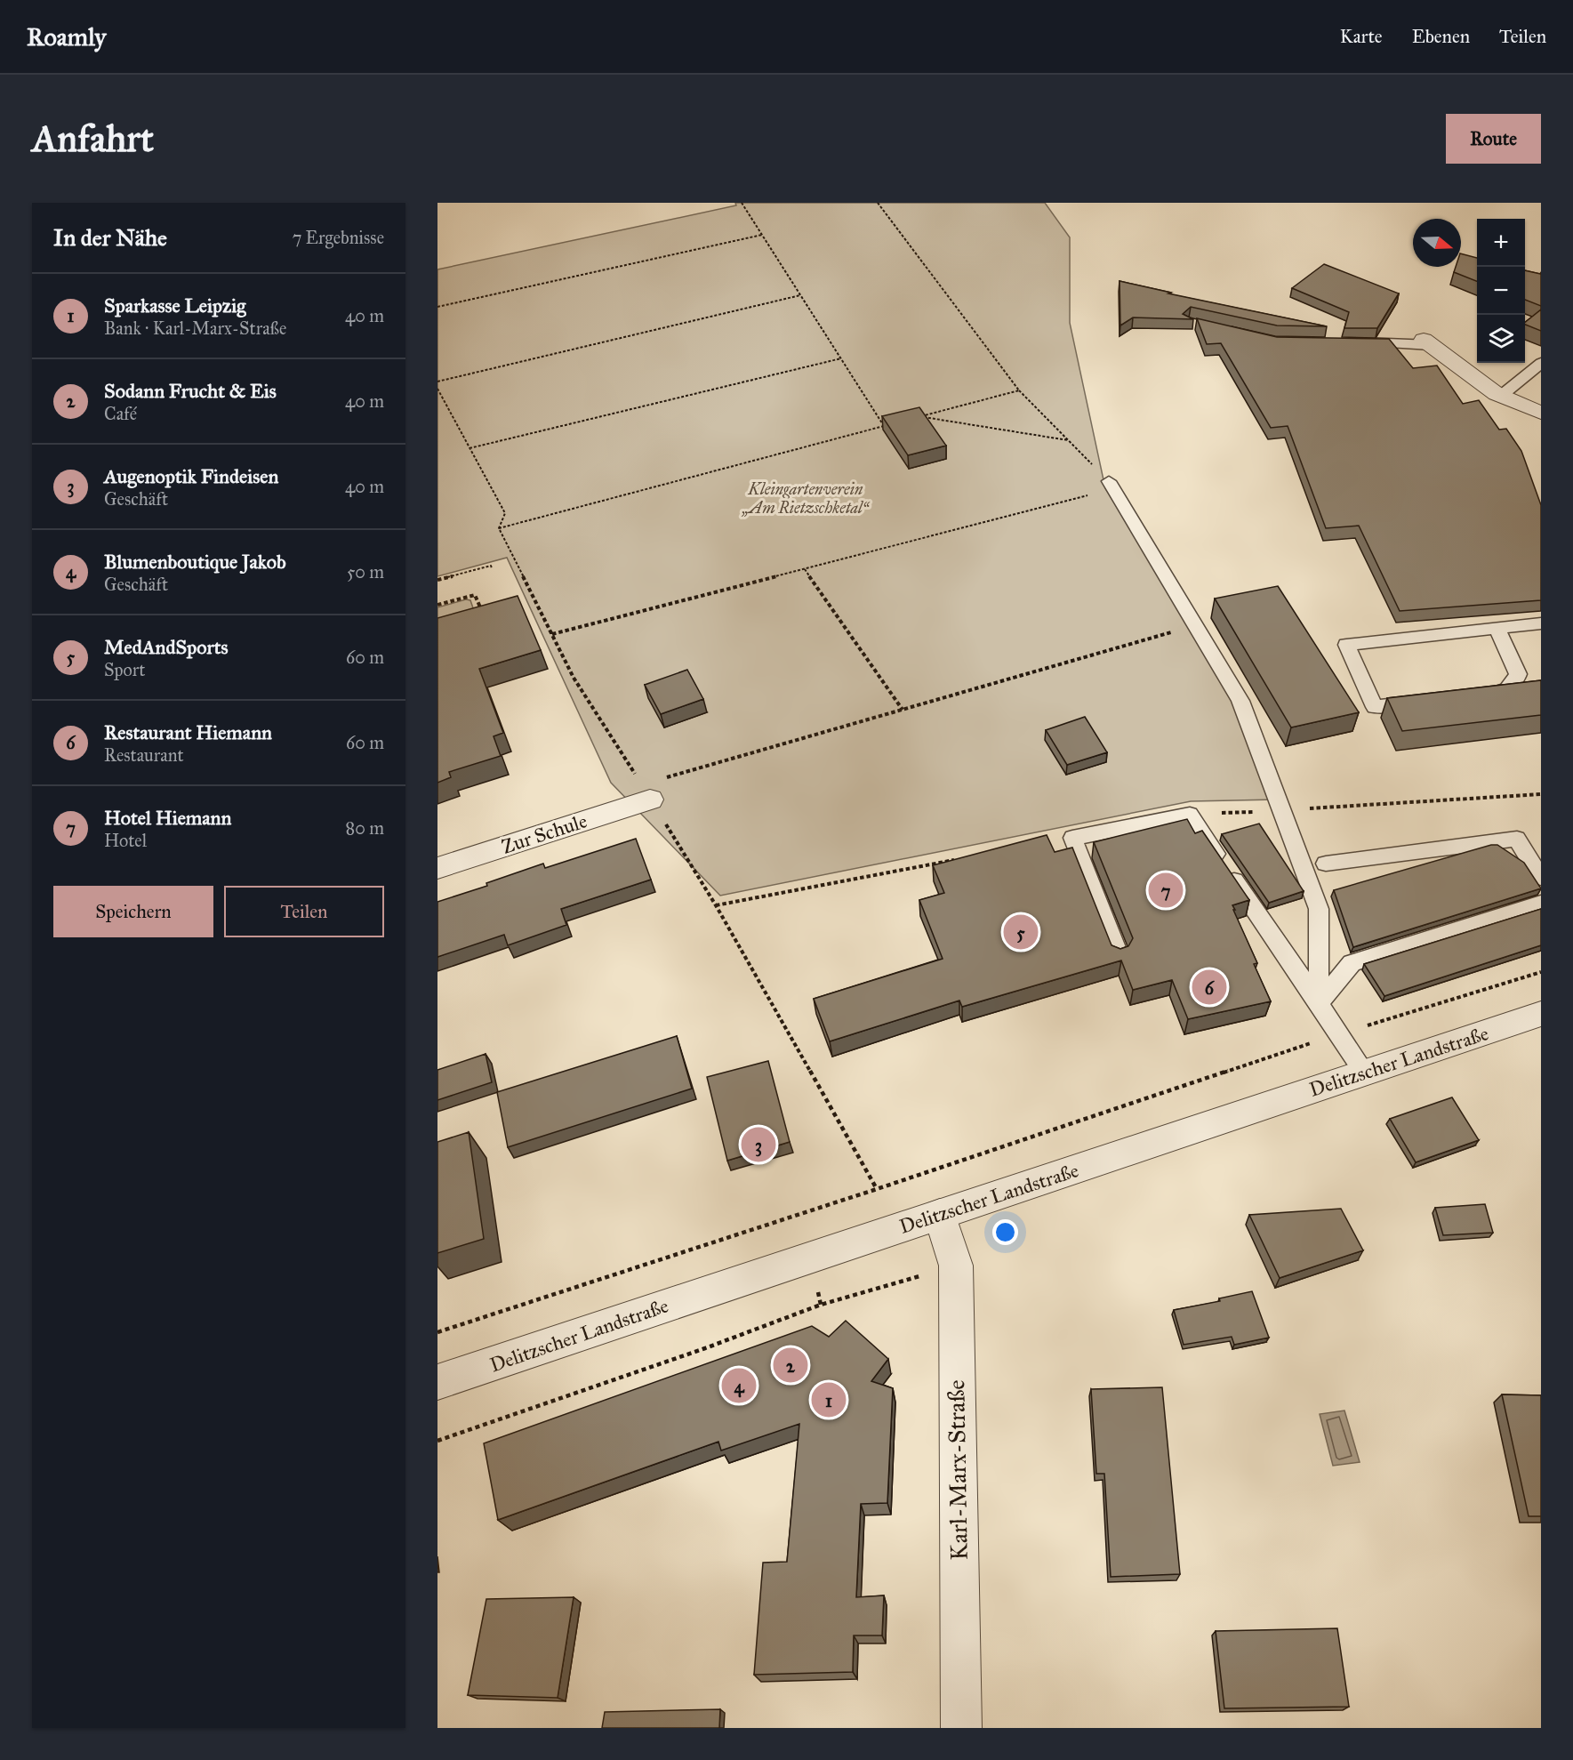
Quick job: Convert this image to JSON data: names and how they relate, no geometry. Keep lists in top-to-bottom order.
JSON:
{
  "streets": {
    "street": ["Zur Schule", "Delitzscher Landstraße", "Karl-Marx-Straße"]
  },
  "crossings": [
    ["Delitzscher Landstraße", "Karl-Marx-Straße"]
  ],
  "parks": ["Kleingartenverein „Am Rietzschketal“"],
  "north": "right",
  "page": {
    "header": "Roamly",
    "nav": ["Karte", "Ebenen", "Teilen"],
    "buttons": [
      "Route",
      ["Speichern", "Teilen"]
    ],
    "title": "Anfahrt",
    "heading": ["In der Nähe", "7 Ergebnisse"],
    "map_buttons": ["+", "−"],
    "list": [
      {
        "mark": "1",
        "name": "Sparkasse Leipzig",
        "note": "Bank · Karl-Marx-Straße",
        "value": "40 m"
      },
      {
        "mark": "2",
        "name": "Sodann Frucht & Eis",
        "note": "Café",
        "value": "40 m"
      },
      {
        "mark": "3",
        "name": "Augenoptik Findeisen",
        "note": "Geschäft",
        "value": "40 m"
      },
      {
        "mark": "4",
        "name": "Blumenboutique Jakob",
        "note": "Geschäft",
        "value": "50 m"
      },
      {
        "mark": "5",
        "name": "MedAndSports",
        "note": "Sport",
        "value": "60 m"
      },
      {
        "mark": "6",
        "name": "Restaurant Hiemann",
        "note": "Restaurant",
        "value": "60 m"
      },
      {
        "mark": "7",
        "name": "Hotel Hiemann",
        "note": "Hotel",
        "value": "80 m"
      }
    ],
    "pins": [
      "7",
      "5",
      "6",
      "3",
      "2",
      "4",
      "1"
    ]
  }
}
